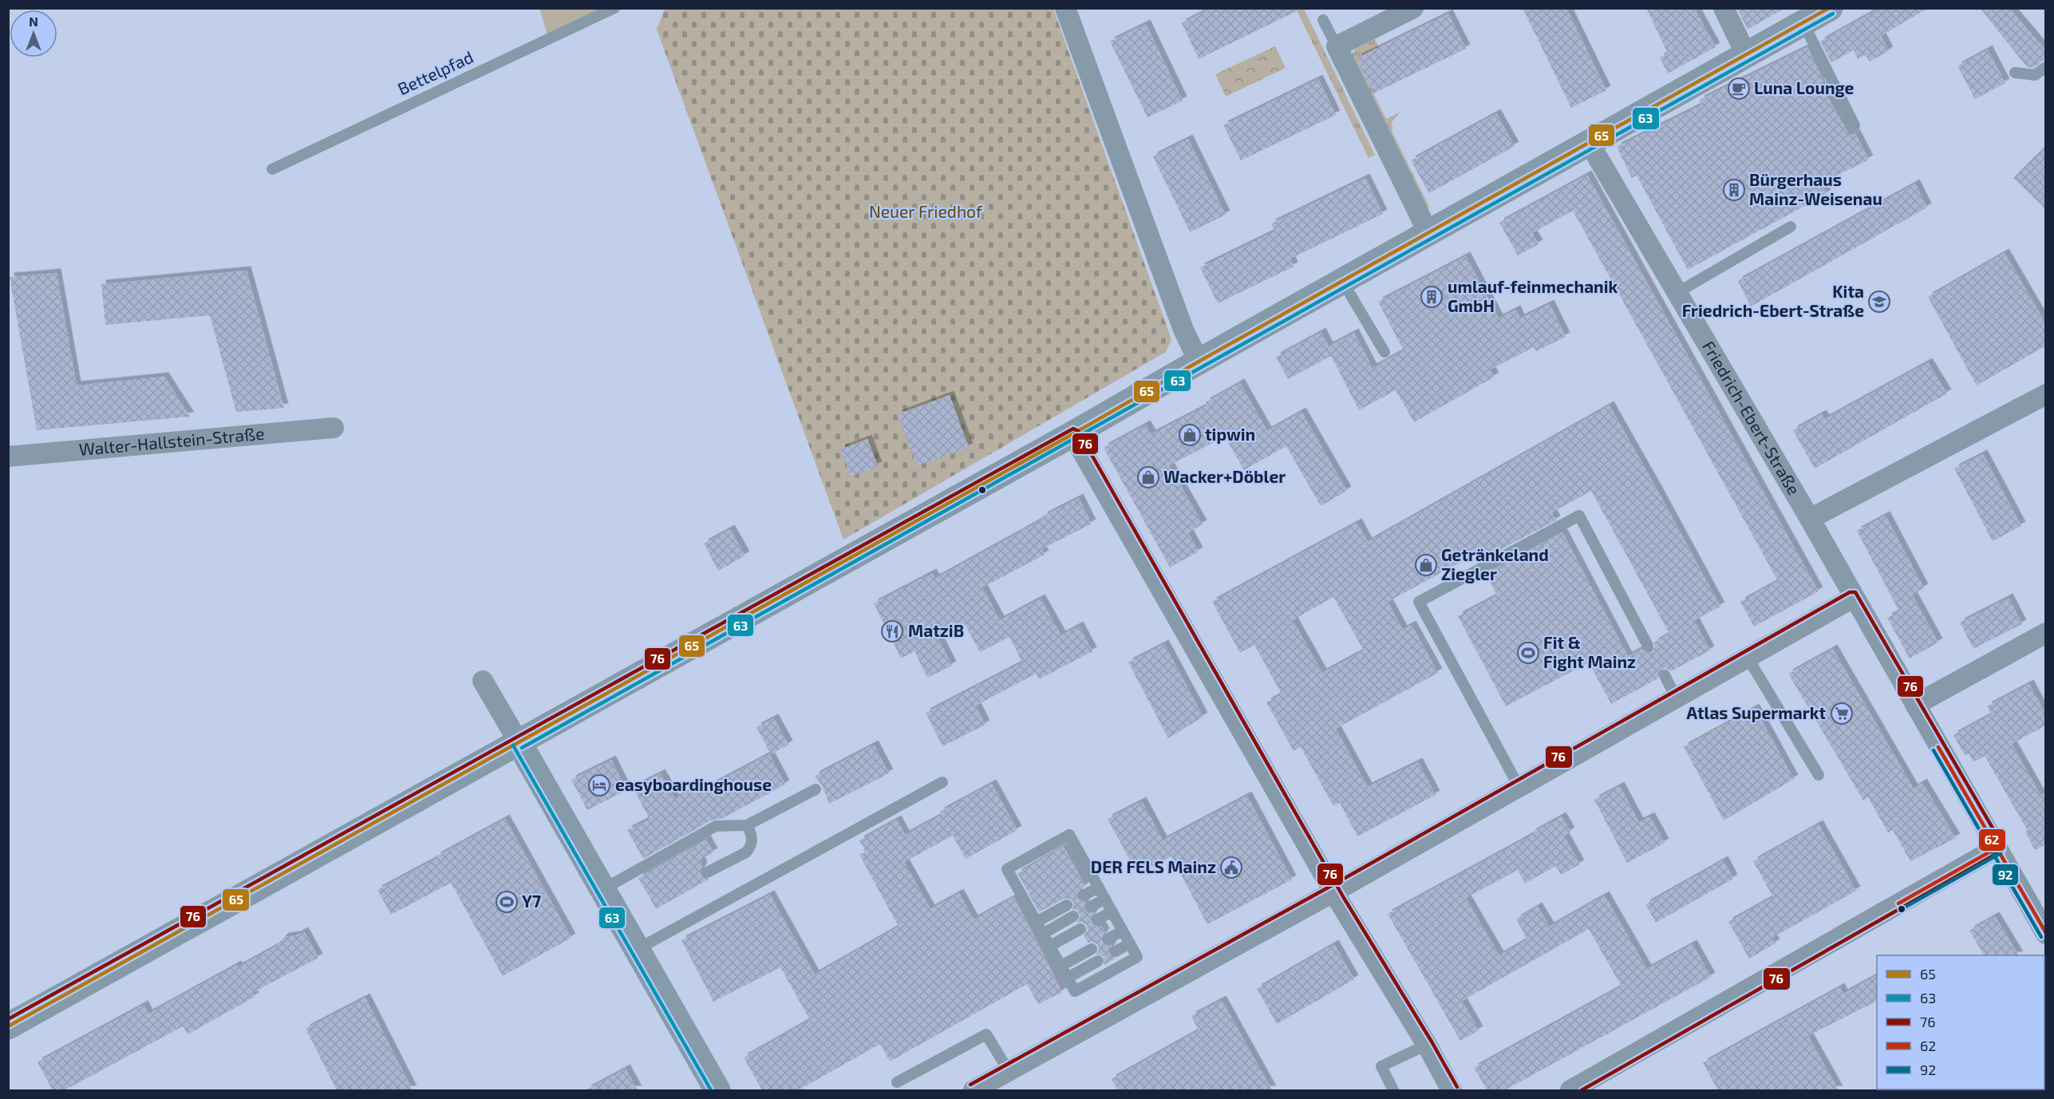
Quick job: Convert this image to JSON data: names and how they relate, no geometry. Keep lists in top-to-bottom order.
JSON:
{
  "streets": {
    "street": ["Friedrich-Ebert-Straße", "Walter-Hallstein-Straße"],
    "lane": ["Bettelpfad"]
  },
  "parks": ["Neuer Friedhof"],
  "places": {
    "cafe": ["Luna Lounge"],
    "building": ["Bürgerhaus Mainz-Weisenau", "umlauf-feinmechanik GmbH"],
    "school or university": ["Kita Friedrich-Ebert-Straße"],
    "shop": ["tipwin", "Wacker+Döbler", "Getränkeland Ziegler"],
    "restaurant": ["MatziB"],
    "sports": ["Fit & Fight Mainz", "Y7"],
    "supermarket": ["Atlas Supermarkt"],
    "hotel": ["easyboardinghouse"],
    "public building": ["DER FELS Mainz"]
  },
  "lines": [
    "transit line 65",
    "transit line 63",
    "transit line 76",
    "transit line 62",
    "transit line 92"
  ],
  "legend": [
    "65",
    "63",
    "76",
    "62",
    "92"
  ],
  "north": "top"
}
